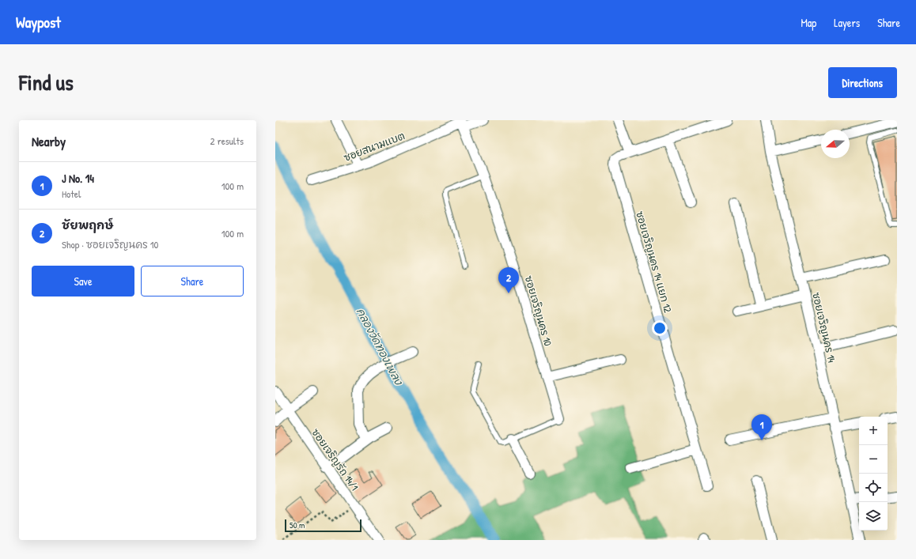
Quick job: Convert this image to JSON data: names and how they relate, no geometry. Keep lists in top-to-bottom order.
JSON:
{
  "streets": {
    "street": [
      "ซอยสนามแบต",
      "ซอยเจริญนคร 14 แยก 12",
      "ซอยเจริญนคร 10",
      "ซอยเจริญนคร 14",
      "ซอยเจริญรัถ 14/1"
    ]
  },
  "crossings": [
    ["ซอยสนามแบต", "ซอยเจริญนคร 10"]
  ],
  "water": ["คลองวัดทองเพลง"],
  "scale_bar": "50 m",
  "north": "left",
  "page": {
    "header": "Waypost",
    "nav": ["Map", "Layers", "Share"],
    "title": "Find us",
    "buttons": [
      "Directions",
      ["Save", "Share"]
    ],
    "heading": ["Nearby", "2 results"],
    "list": [
      {
        "mark": "1",
        "name": "J No. 14",
        "note": "Hotel",
        "value": "100 m"
      },
      {
        "mark": "2",
        "name": "ชัยพฤกษ์",
        "note": "Shop · ซอยเจริญนคร 10",
        "value": "100 m"
      }
    ],
    "pins": ["2", "1"],
    "map_buttons": ["+", "−"],
    "scale": "50 m"
  }
}
